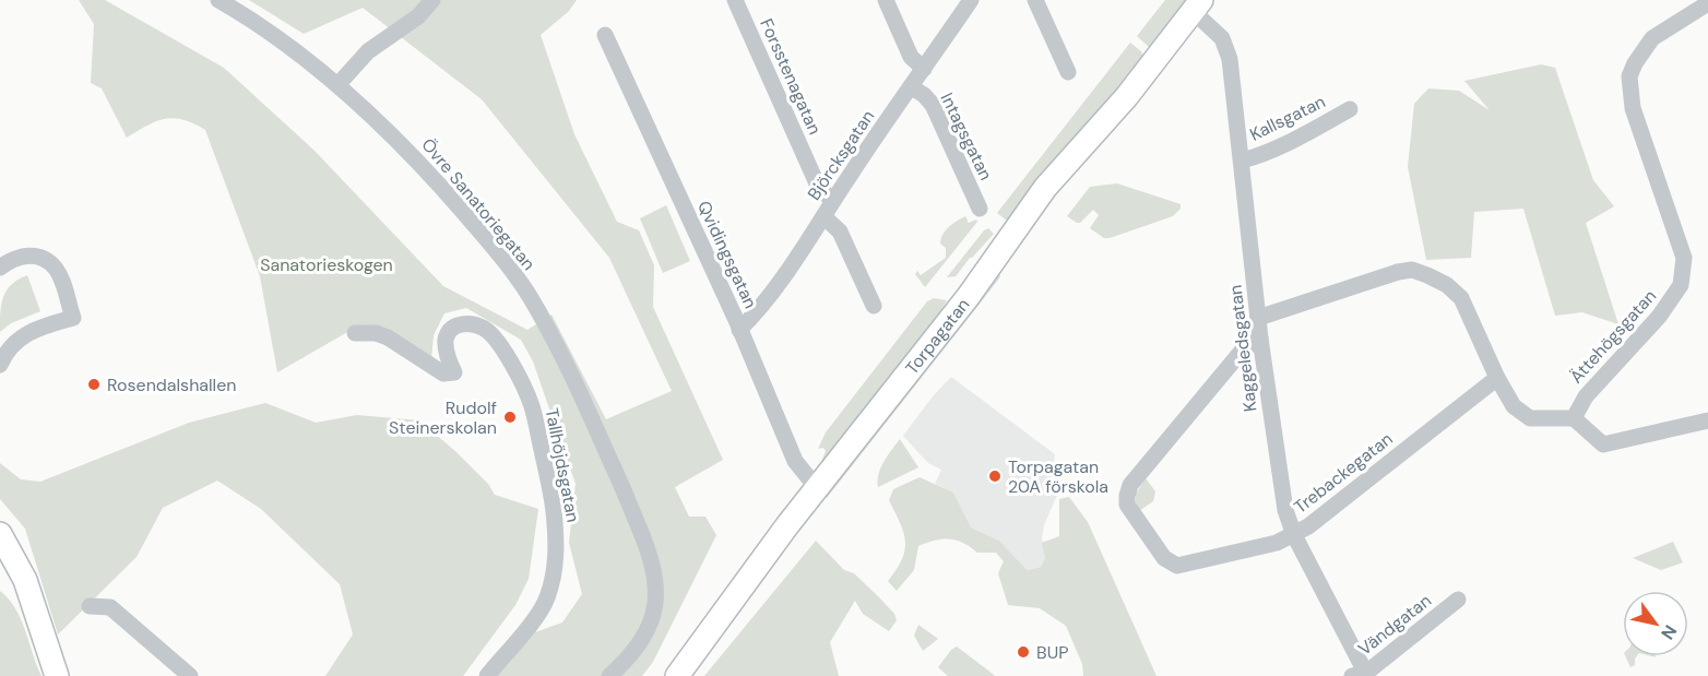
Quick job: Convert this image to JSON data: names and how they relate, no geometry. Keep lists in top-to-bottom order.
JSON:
{
  "streets": {
    "street": [
      "Forsstenagatan",
      "Kallsgatan",
      "Intagsgatan",
      "Björcksgatan",
      "Övre Sanatoriegatan",
      "Qvidingsgatan",
      "Torpagatan",
      "Ättehögsgatan",
      "Kaggeledsgatan",
      "Tallhöjdsgatan",
      "Trebackegatan",
      "Vändgatan"
    ]
  },
  "crossings": [
    ["Forsstenagatan", "Björcksgatan"],
    ["Kallsgatan", "Kaggeledsgatan"],
    ["Intagsgatan", "Björcksgatan"],
    ["Björcksgatan", "Qvidingsgatan"],
    ["Qvidingsgatan", "Torpagatan"],
    ["Torpagatan", "Kaggeledsgatan"],
    ["Kaggeledsgatan", "Trebackegatan"],
    ["Kaggeledsgatan", "Vändgatan"]
  ],
  "parks": ["Sanatorieskogen"],
  "places": [
    "Rosendalshallen",
    "Rudolf Steinerskolan",
    "Torpagatan 20A förskola",
    "BUP"
  ],
  "north": "bottom right"
}
